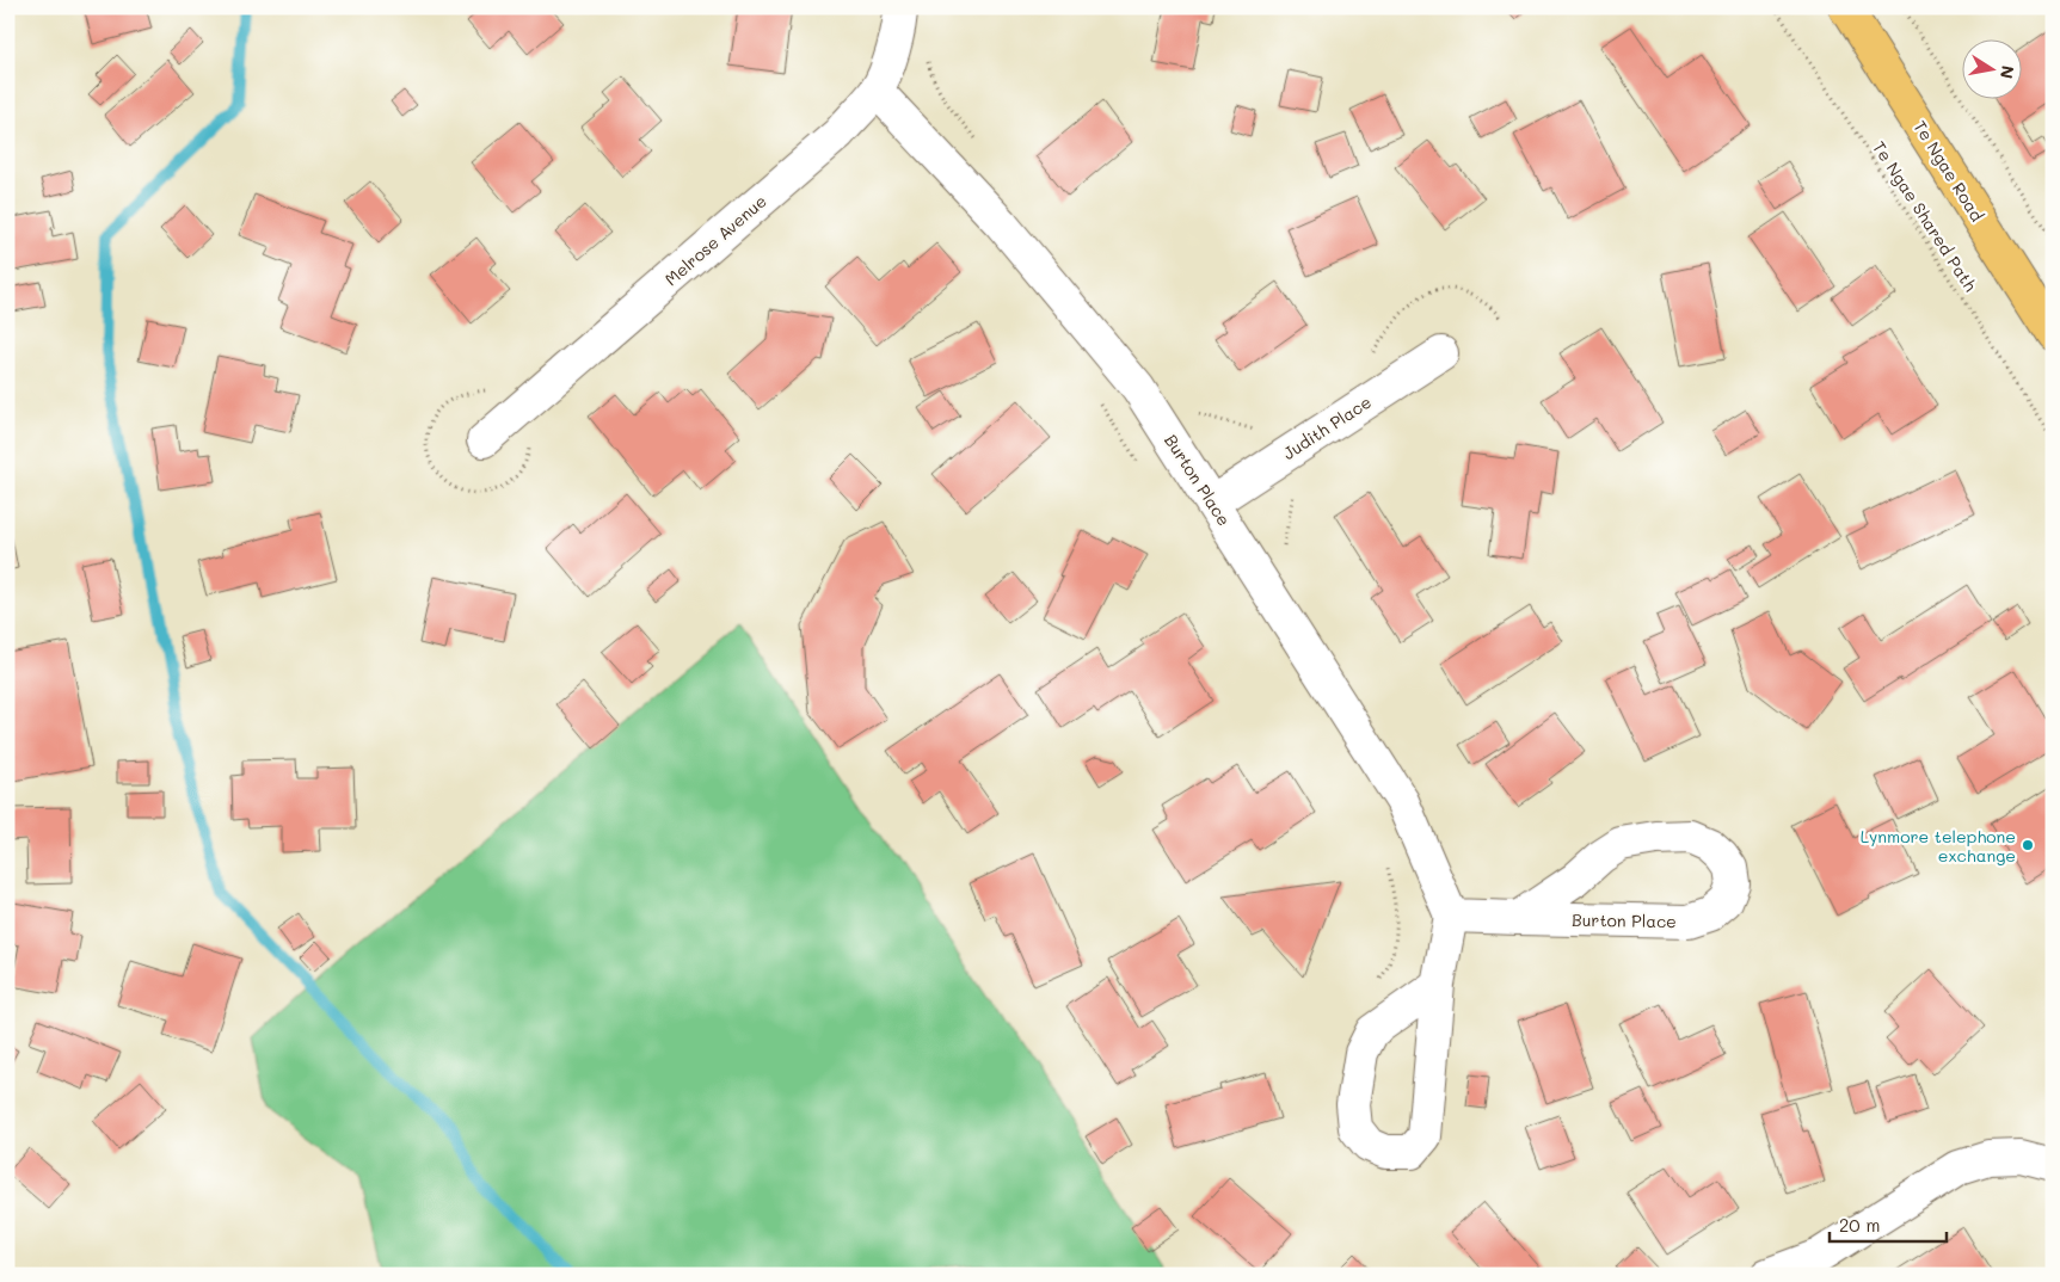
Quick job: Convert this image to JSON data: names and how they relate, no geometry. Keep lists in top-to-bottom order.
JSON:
{
  "streets": {
    "highway": ["Te Ngae Road"],
    "street": ["Melrose Avenue", "Judith Place", "Burton Place"],
    "path": ["Te Ngae Shared Path"]
  },
  "crossings": [
    ["Melrose Avenue", "Burton Place"],
    ["Judith Place", "Burton Place"]
  ],
  "places": ["Lynmore telephone exchange"],
  "scale_bar": "20 m",
  "north": "right"
}
